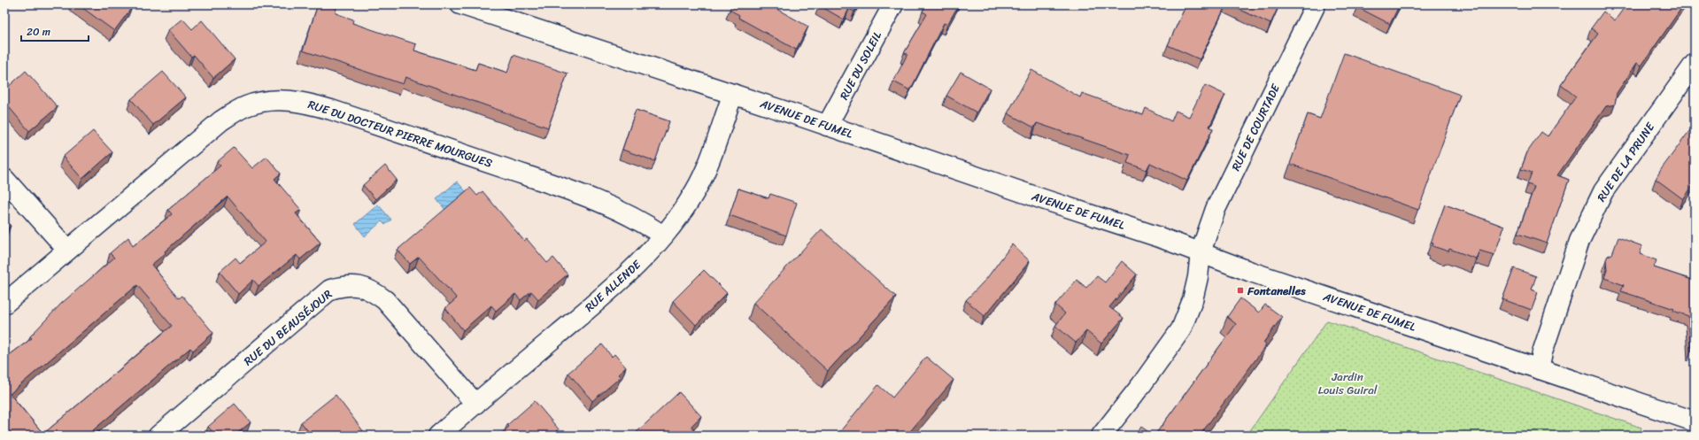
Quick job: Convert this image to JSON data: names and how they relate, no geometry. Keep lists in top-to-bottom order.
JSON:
{
  "streets": {
    "street": [
      "RUE DU SOLEIL",
      "AVENUE DE FUMEL",
      "RUE DE COURTADE",
      "RUE DU DOCTEUR PIERRE MOURGUES",
      "RUE DE LA PRUNE",
      "RUE ALLENDE",
      "RUE DU BEAUSÉJOUR"
    ]
  },
  "crossings": [
    ["RUE DU SOLEIL", "AVENUE DE FUMEL"],
    ["AVENUE DE FUMEL", "RUE DE COURTADE"],
    ["AVENUE DE FUMEL", "RUE DE LA PRUNE"],
    ["AVENUE DE FUMEL", "RUE ALLENDE"],
    ["RUE DU DOCTEUR PIERRE MOURGUES", "RUE ALLENDE"],
    ["RUE ALLENDE", "RUE DU BEAUSÉJOUR"]
  ],
  "parks": ["Jardin Louis Guiral"],
  "places": {
    "transit": ["Fontanelles"]
  },
  "scale_bar": "20 m"
}
